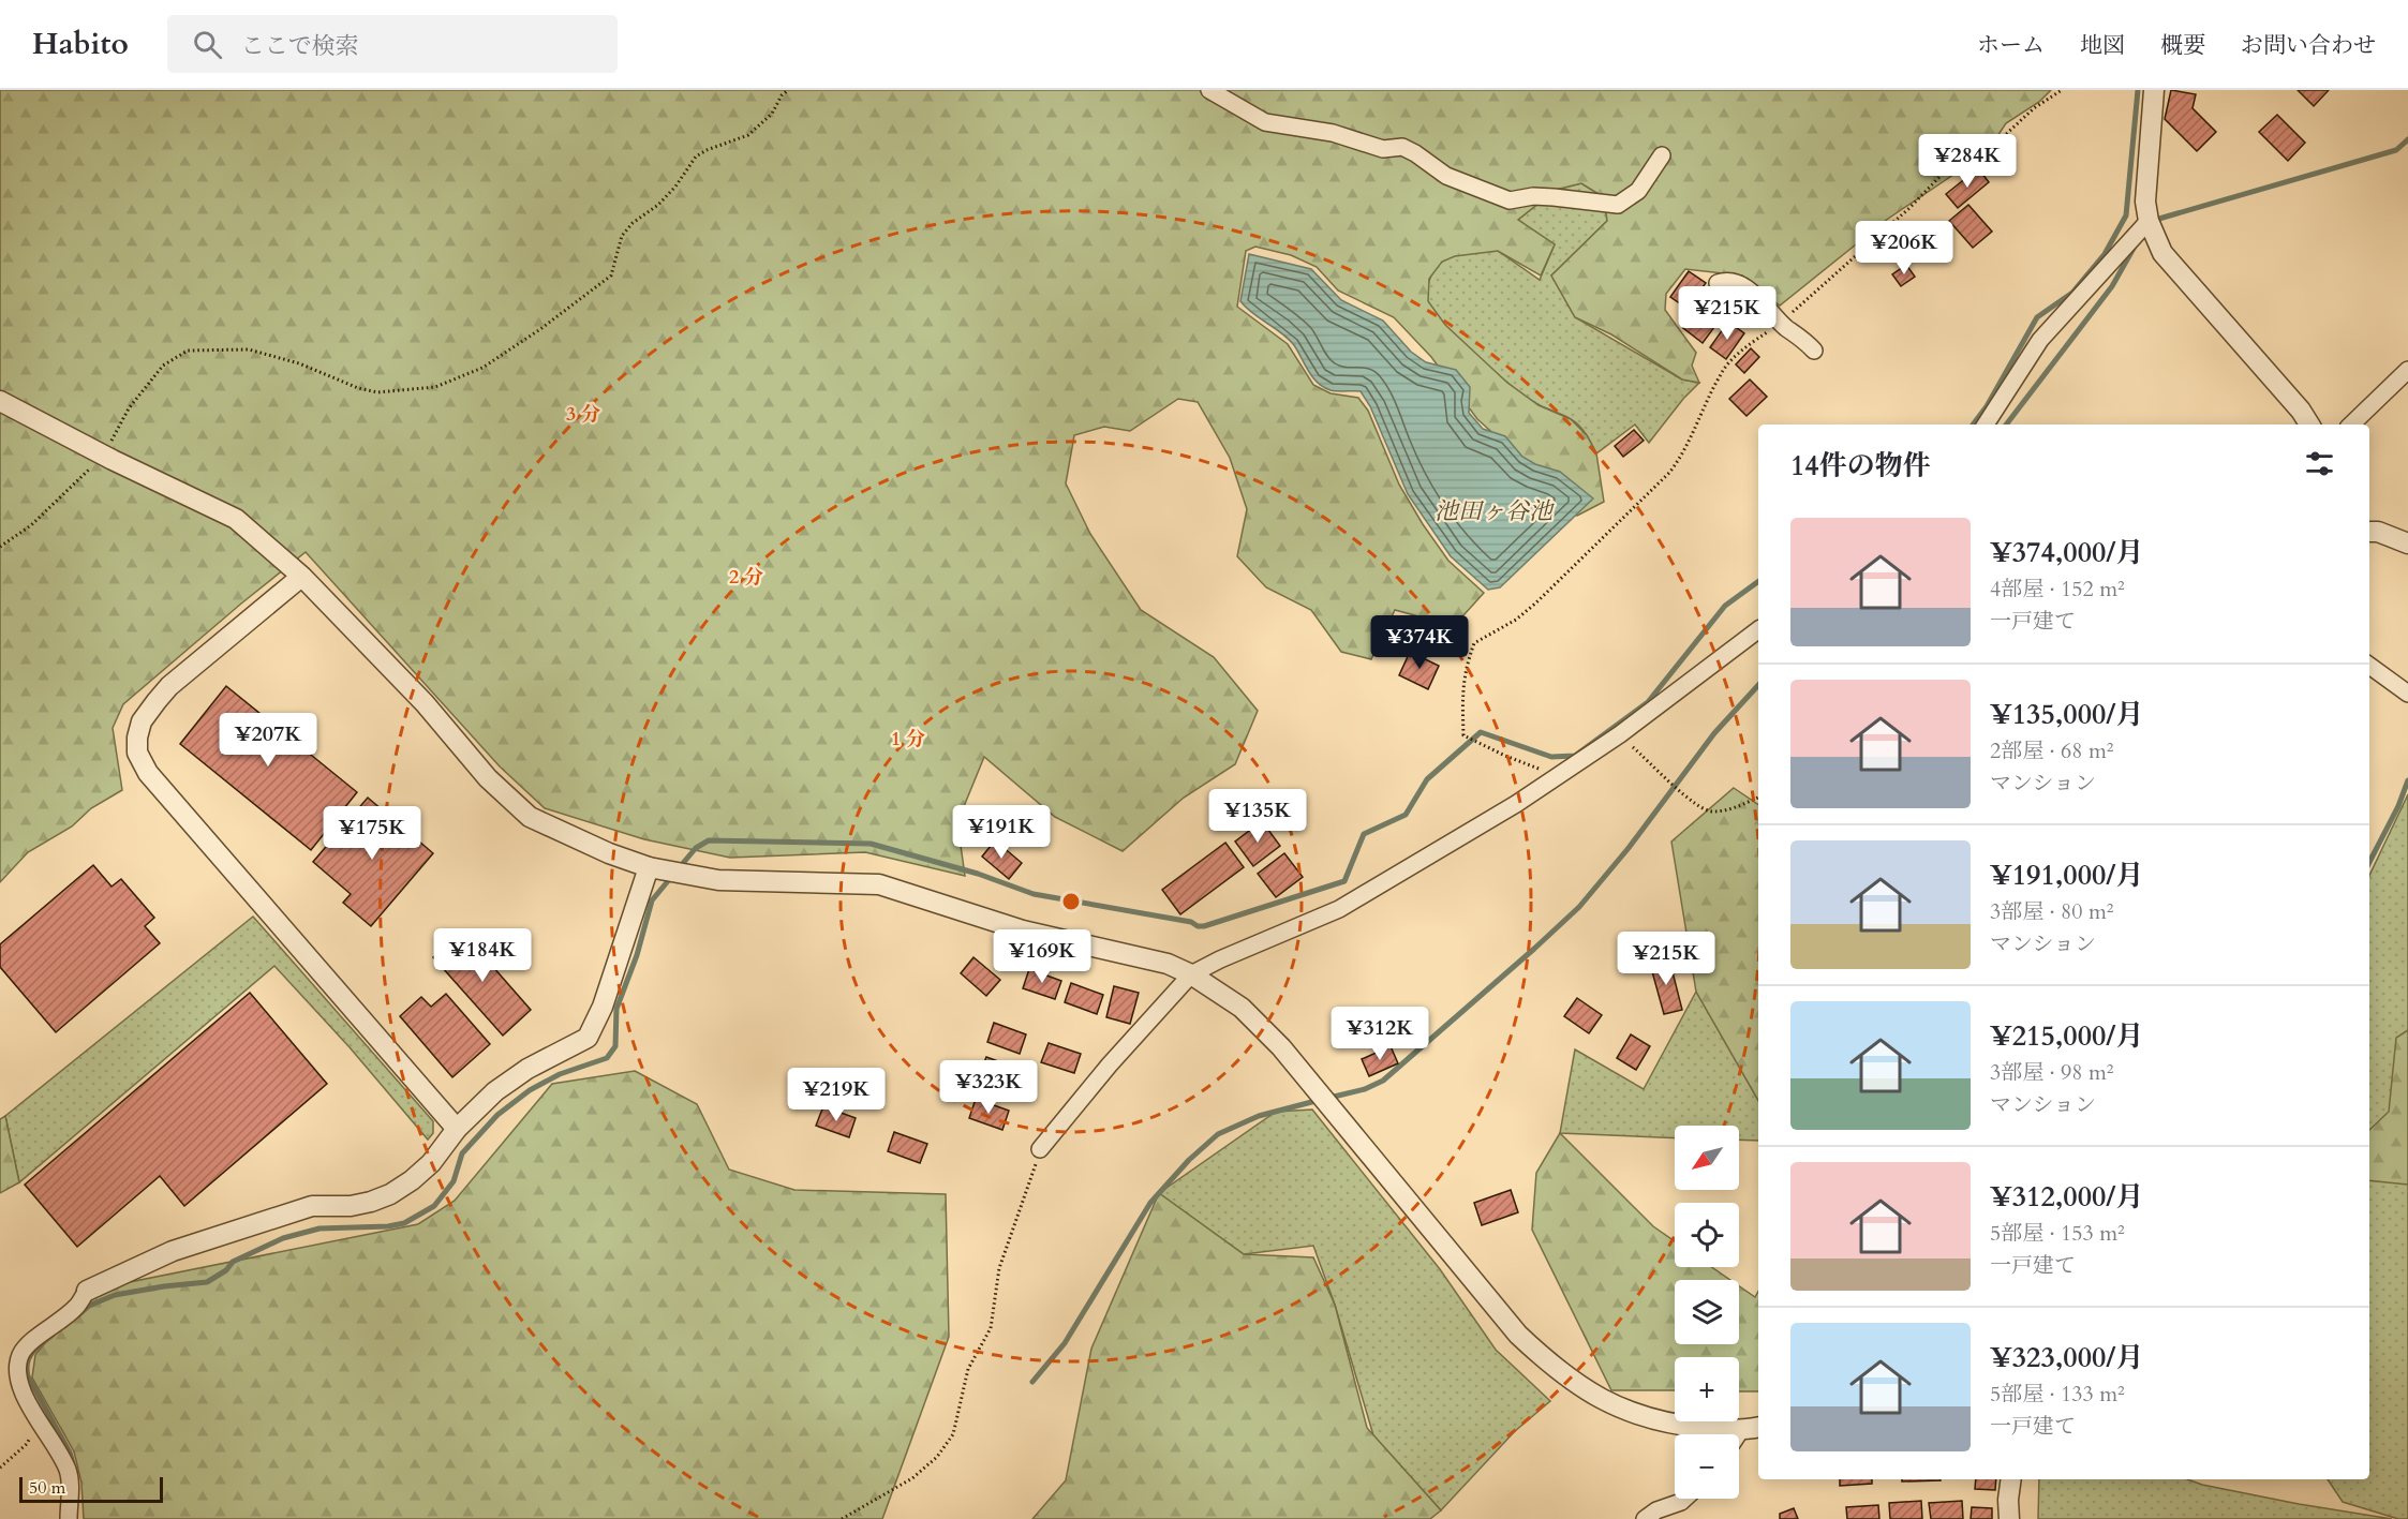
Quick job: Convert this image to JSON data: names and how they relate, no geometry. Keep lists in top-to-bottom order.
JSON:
{
  "water": ["池田ヶ谷池"],
  "scale_bar": "50 m",
  "north": "bottom left",
  "page": {
    "header": "Habito",
    "search": "ここで検索",
    "nav": [
      "ホーム",
      "地図",
      "概要",
      "お問い合わせ"
    ],
    "price": [
      "¥284K",
      "¥206K",
      "¥215K",
      "¥374K",
      "¥207K",
      "¥135K",
      "¥191K",
      "¥175K",
      "¥184K",
      "¥169K",
      "¥215K",
      "¥312K",
      "¥323K",
      "¥219K"
    ],
    "heading": "14件の物件",
    "list": [
      {
        "name": "¥374,000/月",
        "note": "4部屋 · 152 m² · 一戸建て"
      },
      {
        "name": "¥135,000/月",
        "note": "2部屋 · 68 m² · マンション"
      },
      {
        "name": "¥191,000/月",
        "note": "3部屋 · 80 m² · マンション"
      },
      {
        "name": "¥215,000/月",
        "note": "3部屋 · 98 m² · マンション"
      },
      {
        "name": "¥312,000/月",
        "note": "5部屋 · 153 m² · 一戸建て"
      },
      {
        "name": "¥323,000/月",
        "note": "5部屋 · 133 m² · 一戸建て"
      }
    ],
    "map_buttons": ["+", "−"],
    "scale": "50 m"
  },
  "rings": ["3 分", "2 分", "1 分"]
}
